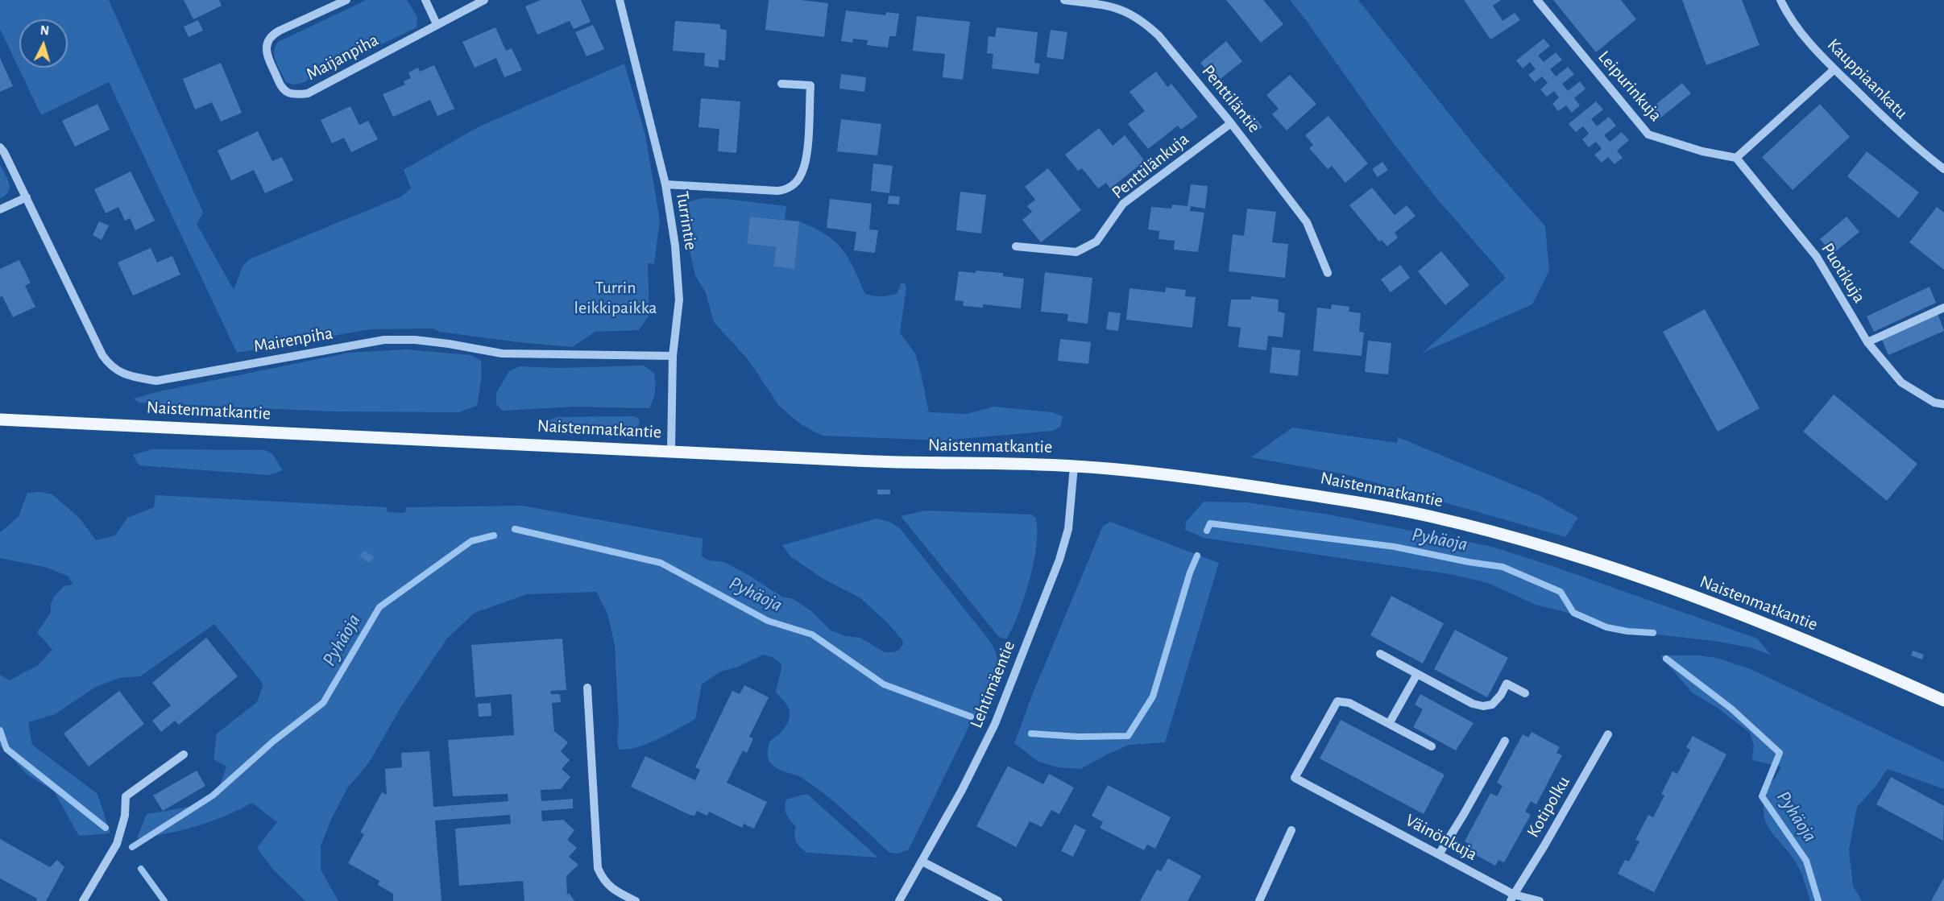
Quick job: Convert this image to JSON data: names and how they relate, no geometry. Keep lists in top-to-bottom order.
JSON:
{
  "streets": {
    "main road": ["Naistenmatkantie"],
    "street": [
      "Maijanpiha",
      "Kauppiaankatu",
      "Leipurinkuja",
      "Penttiläntie",
      "Penttilänkuja",
      "Turrintie",
      "Puotikuja",
      "Mairenpiha",
      "Lehtimäentie",
      "Kotipolku",
      "Väinönkuja"
    ]
  },
  "crossings": [
    ["Leipurinkuja", "Puotikuja"],
    ["Penttiläntie", "Penttilänkuja"],
    ["Turrintie", "Mairenpiha"],
    ["Turrintie", "Naistenmatkantie"],
    ["Naistenmatkantie", "Lehtimäentie"],
    ["Kotipolku", "Väinönkuja"]
  ],
  "water": ["Pyhäoja"],
  "parks": ["Turrin leikkipaikka"],
  "north": "top"
}
